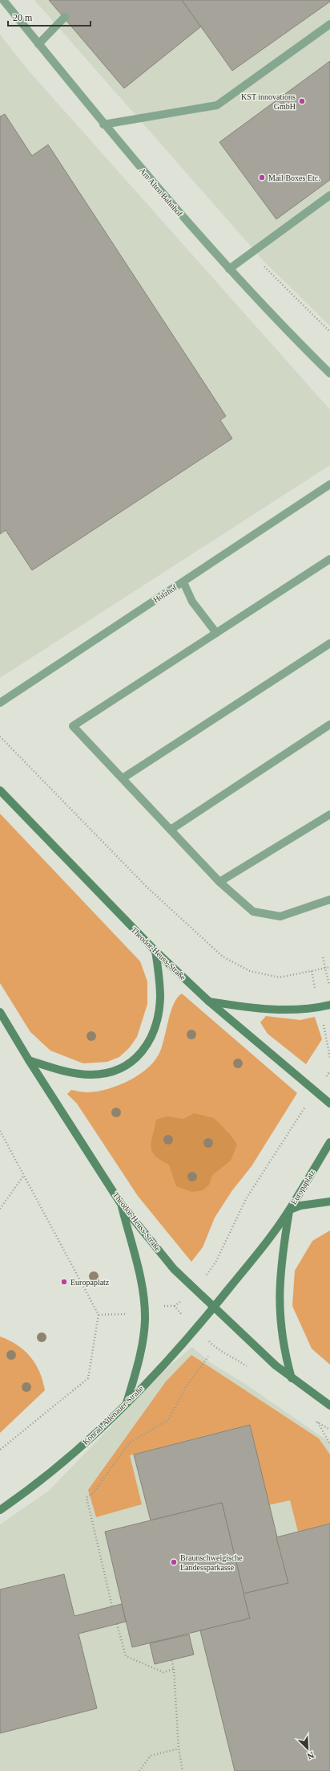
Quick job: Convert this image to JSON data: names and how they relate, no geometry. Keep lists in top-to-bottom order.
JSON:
{
  "streets": {
    "main road": ["Theodor-Heuss-Straße", "Europaplatz", "Konrad-Adenauer-Straße"],
    "street": ["Am Alten Bahnhof", "Holzhof"]
  },
  "crossings": [
    ["Theodor-Heuss-Straße", "Europaplatz"],
    ["Theodor-Heuss-Straße", "Konrad-Adenauer-Straße"],
    ["Europaplatz", "Konrad-Adenauer-Straße"]
  ],
  "places": [
    "KST innovations GmbH",
    "Mail Boxes Etc.",
    "Europaplatz",
    "Braunschweigische Landessparkasse"
  ],
  "scale_bar": "20 m",
  "north": "bottom right"
}
